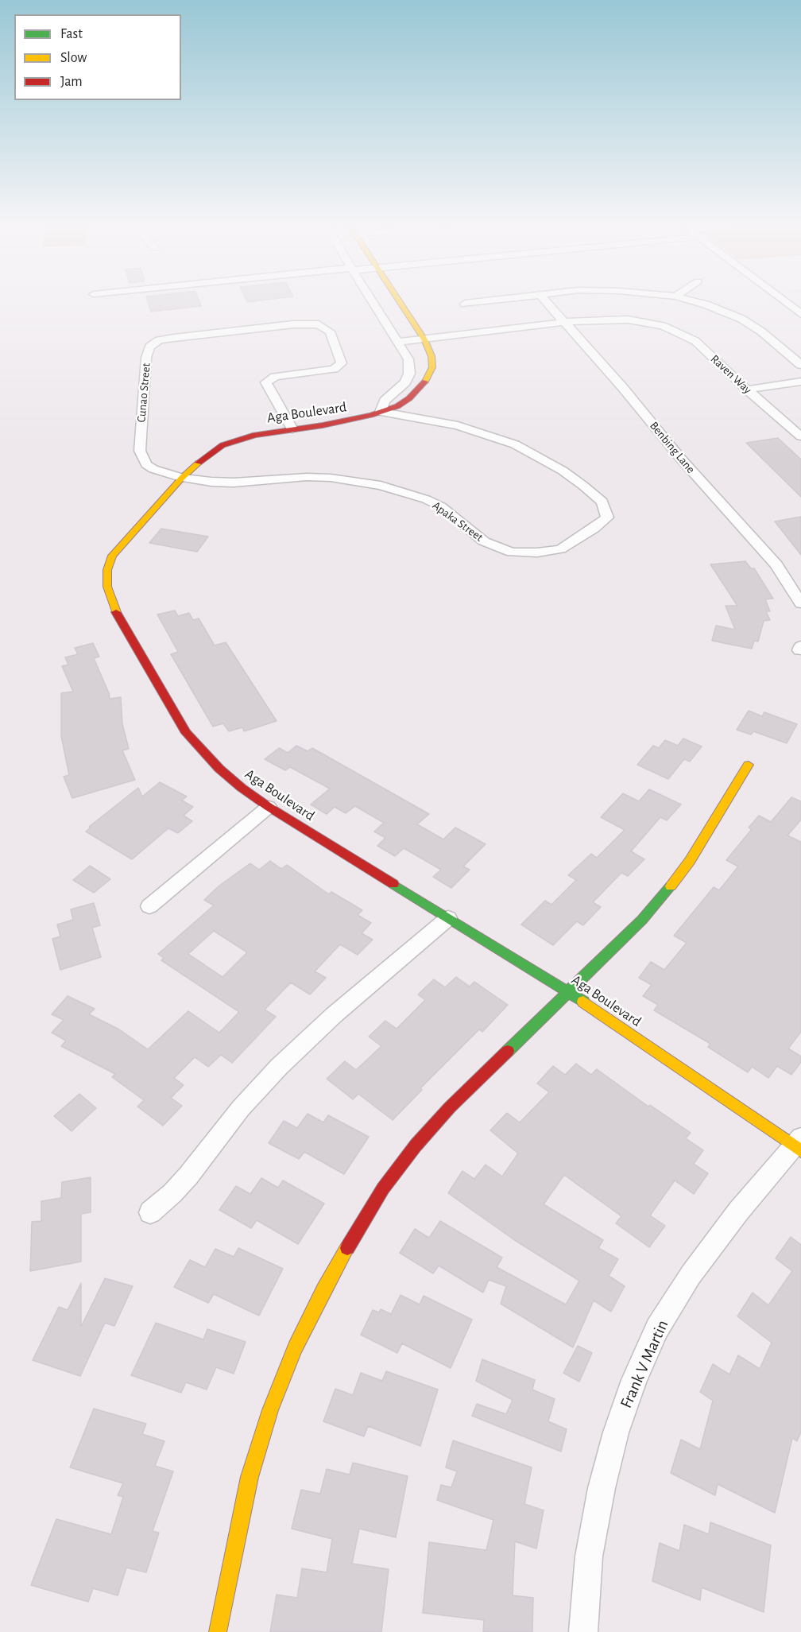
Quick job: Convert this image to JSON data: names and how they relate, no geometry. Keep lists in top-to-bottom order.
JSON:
{
  "streets": {
    "street": [
      "Raven Way",
      "Cunao Street",
      "Aga Boulevard",
      "Benbing Lane",
      "Apaka Street",
      "Frank V Martin"
    ]
  },
  "crossings": [
    ["Raven Way", "Aga Boulevard"],
    ["Raven Way", "Benbing Lane"],
    ["Cunao Street", "Aga Boulevard"],
    ["Cunao Street", "Apaka Street"],
    ["Aga Boulevard", "Apaka Street"],
    ["Aga Boulevard", "Frank V Martin"]
  ],
  "legend": ["Fast", "Slow", "Jam"]
}
